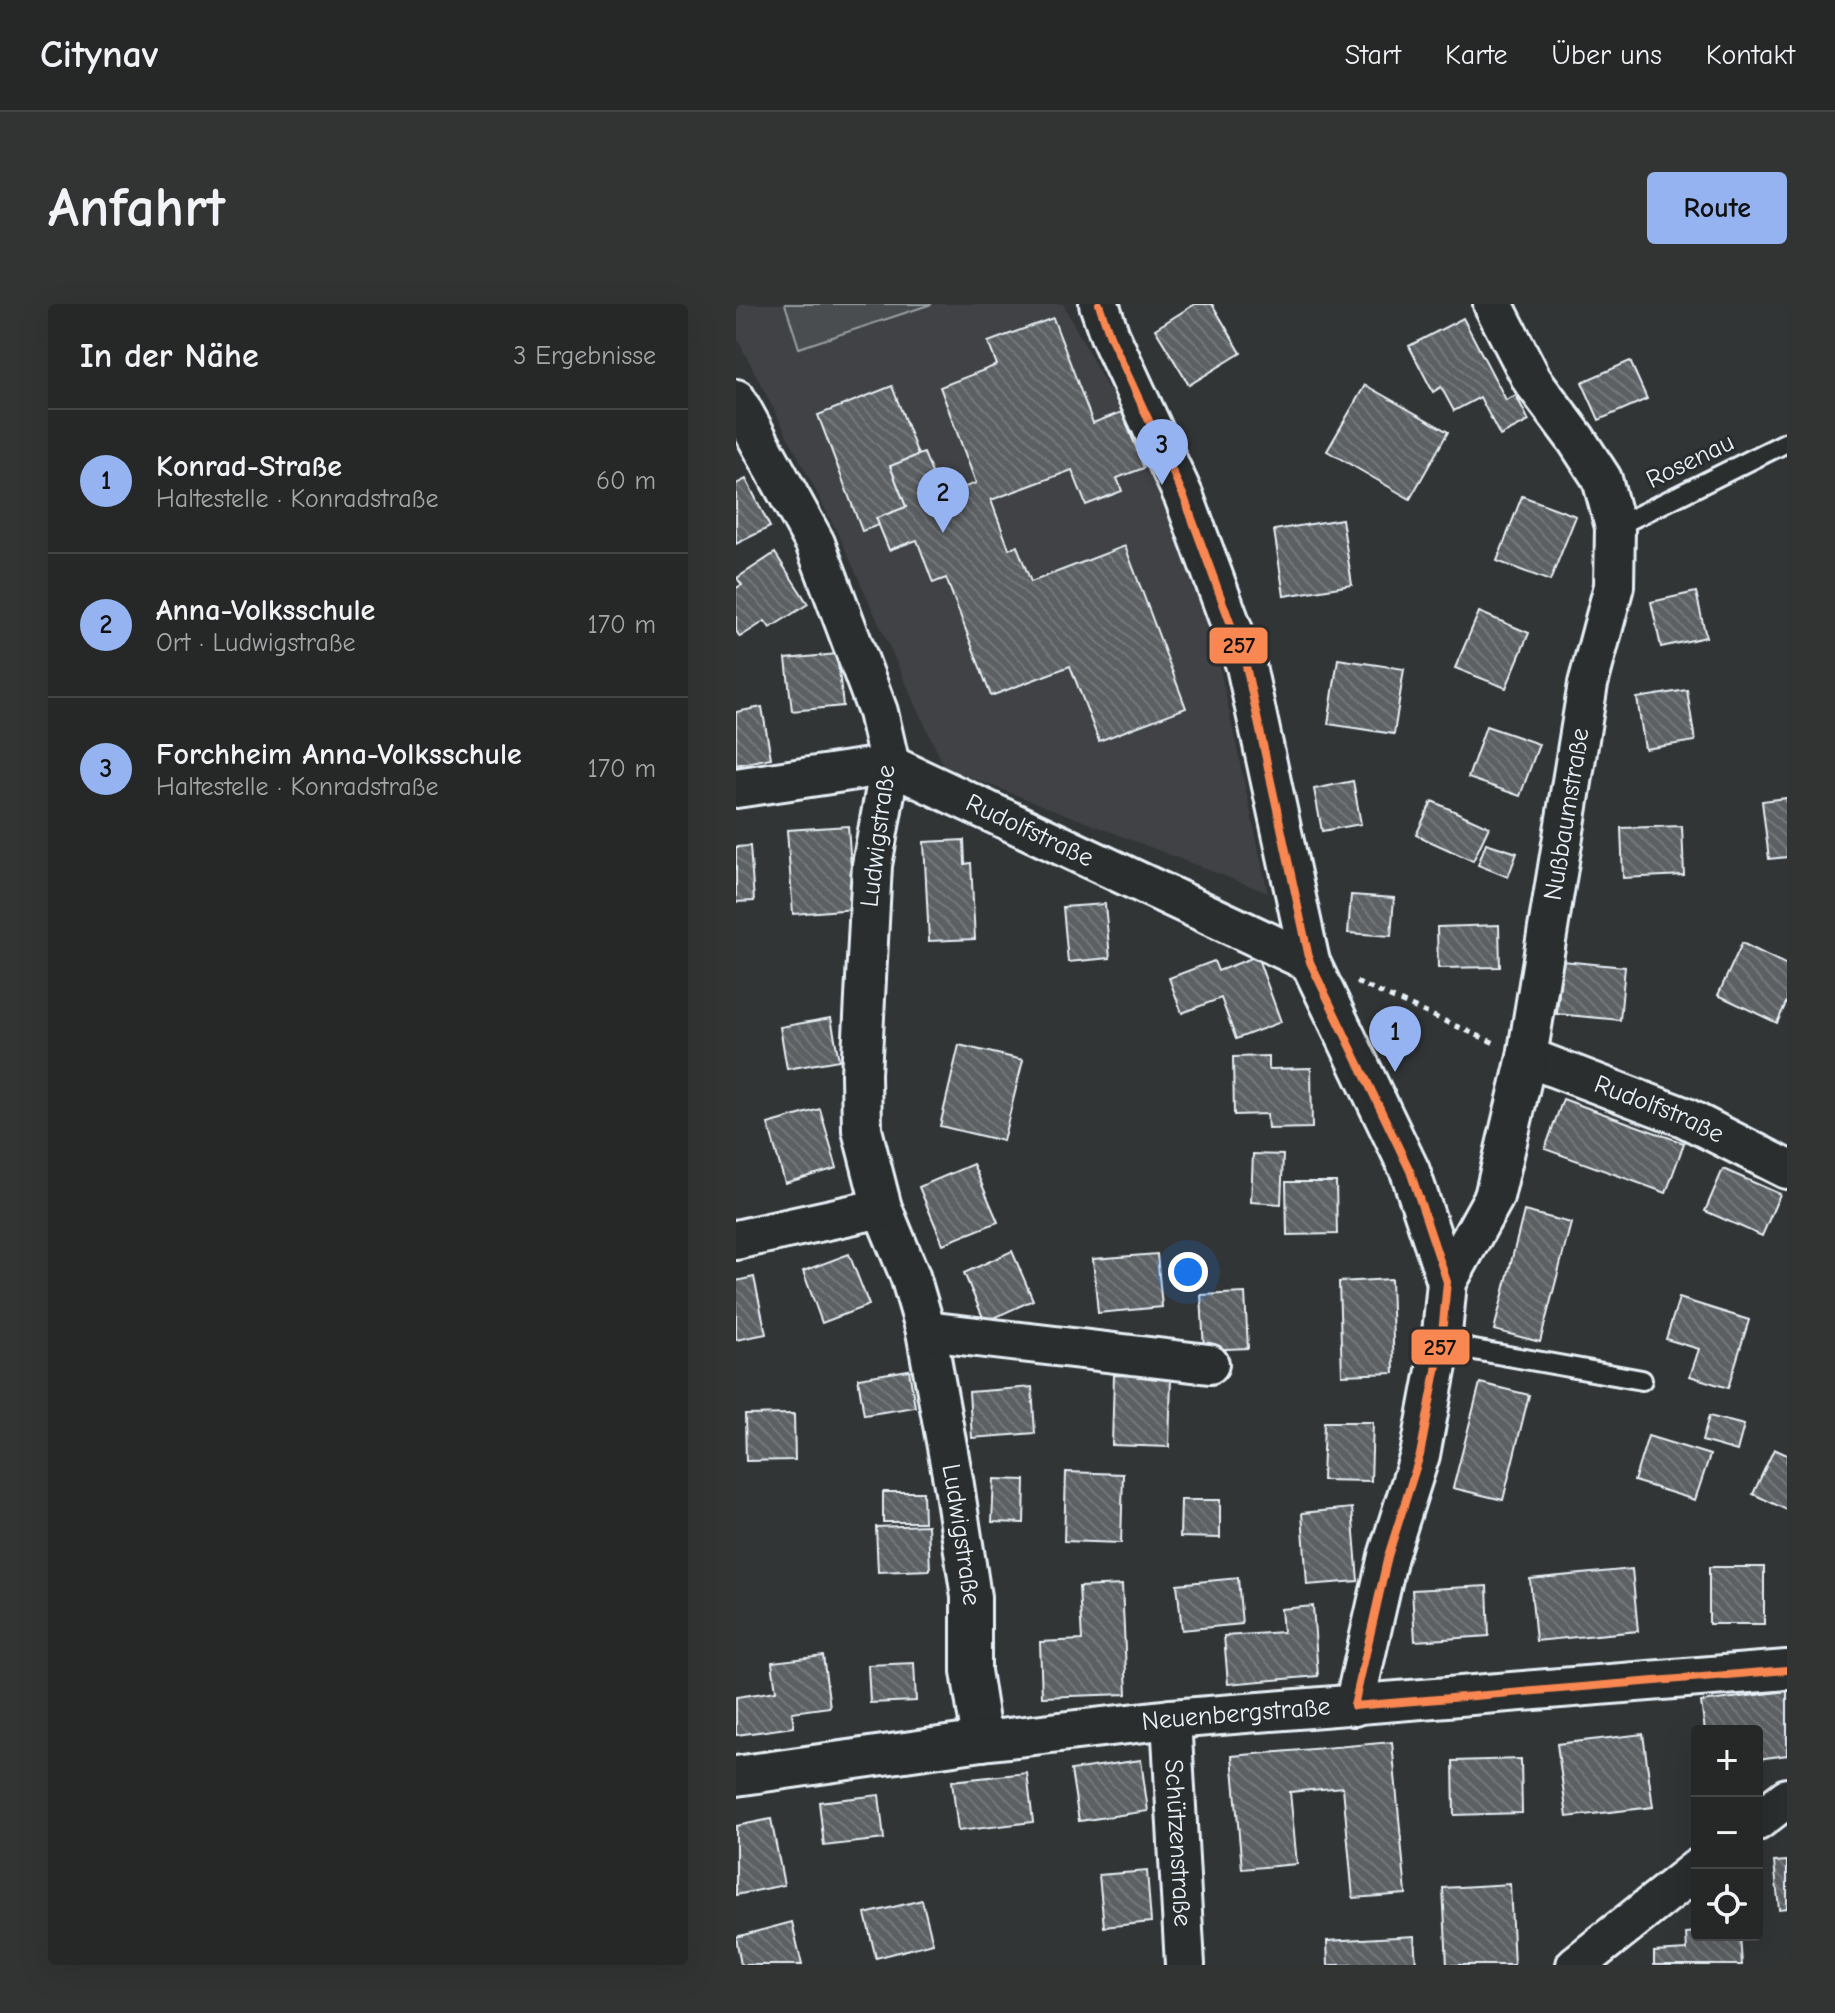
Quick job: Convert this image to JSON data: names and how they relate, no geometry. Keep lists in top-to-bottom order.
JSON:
{
  "streets": {
    "street": [
      "Nußbaumstraße",
      "Rudolfstraße",
      "Ludwigstraße",
      "Neuenbergstraße",
      "Schützenstraße"
    ],
    "lane": ["Rosenau"]
  },
  "crossings": [
    ["Rosenau", "Nußbaumstraße"],
    ["Nußbaumstraße", "Rudolfstraße"],
    ["Nußbaumstraße", "Neuenbergstraße"],
    ["Rudolfstraße", "Ludwigstraße"],
    ["Ludwigstraße", "Neuenbergstraße"],
    ["Neuenbergstraße", "Schützenstraße"]
  ],
  "lines": ["transit line 257"],
  "page": {
    "header": "Citynav",
    "nav": [
      "Start",
      "Karte",
      "Über uns",
      "Kontakt"
    ],
    "buttons": "Route",
    "title": "Anfahrt",
    "heading": ["In der Nähe", "3 Ergebnisse"],
    "list": [
      {
        "mark": "1",
        "name": "Konrad-Straße",
        "note": "Haltestelle · Konradstraße",
        "value": "60 m"
      },
      {
        "mark": "2",
        "name": "Anna-Volksschule",
        "note": "Ort · Ludwigstraße",
        "value": "170 m"
      },
      {
        "mark": "3",
        "name": "Forchheim Anna-Volksschule",
        "note": "Haltestelle · Konradstraße",
        "value": "170 m"
      }
    ],
    "pins": ["3", "2", "1"],
    "map_buttons": ["+", "−"]
  }
}
